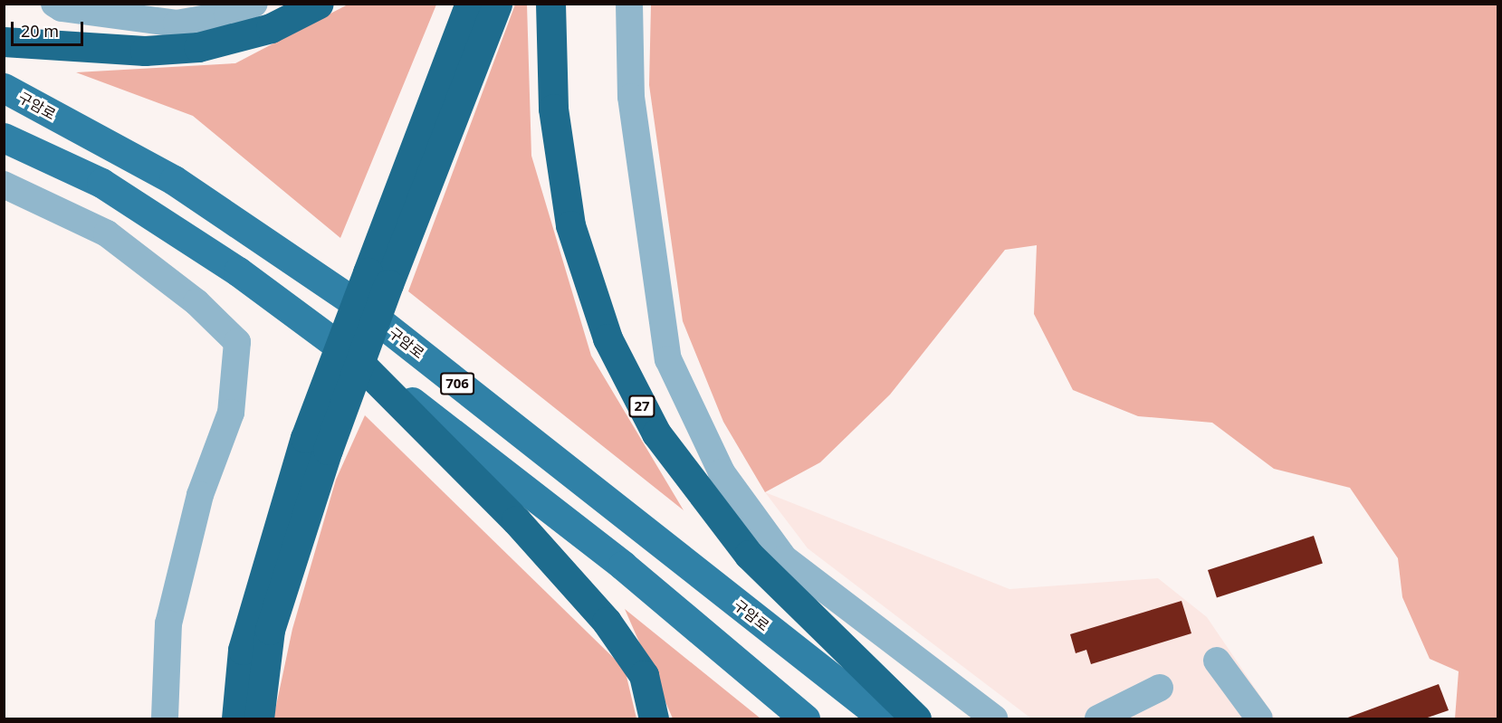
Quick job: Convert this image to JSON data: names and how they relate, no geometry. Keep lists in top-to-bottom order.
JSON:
{
  "streets": {
    "highway": ["27"],
    "main road": ["구암로", "706"]
  },
  "scale_bar": "20 m"
}
